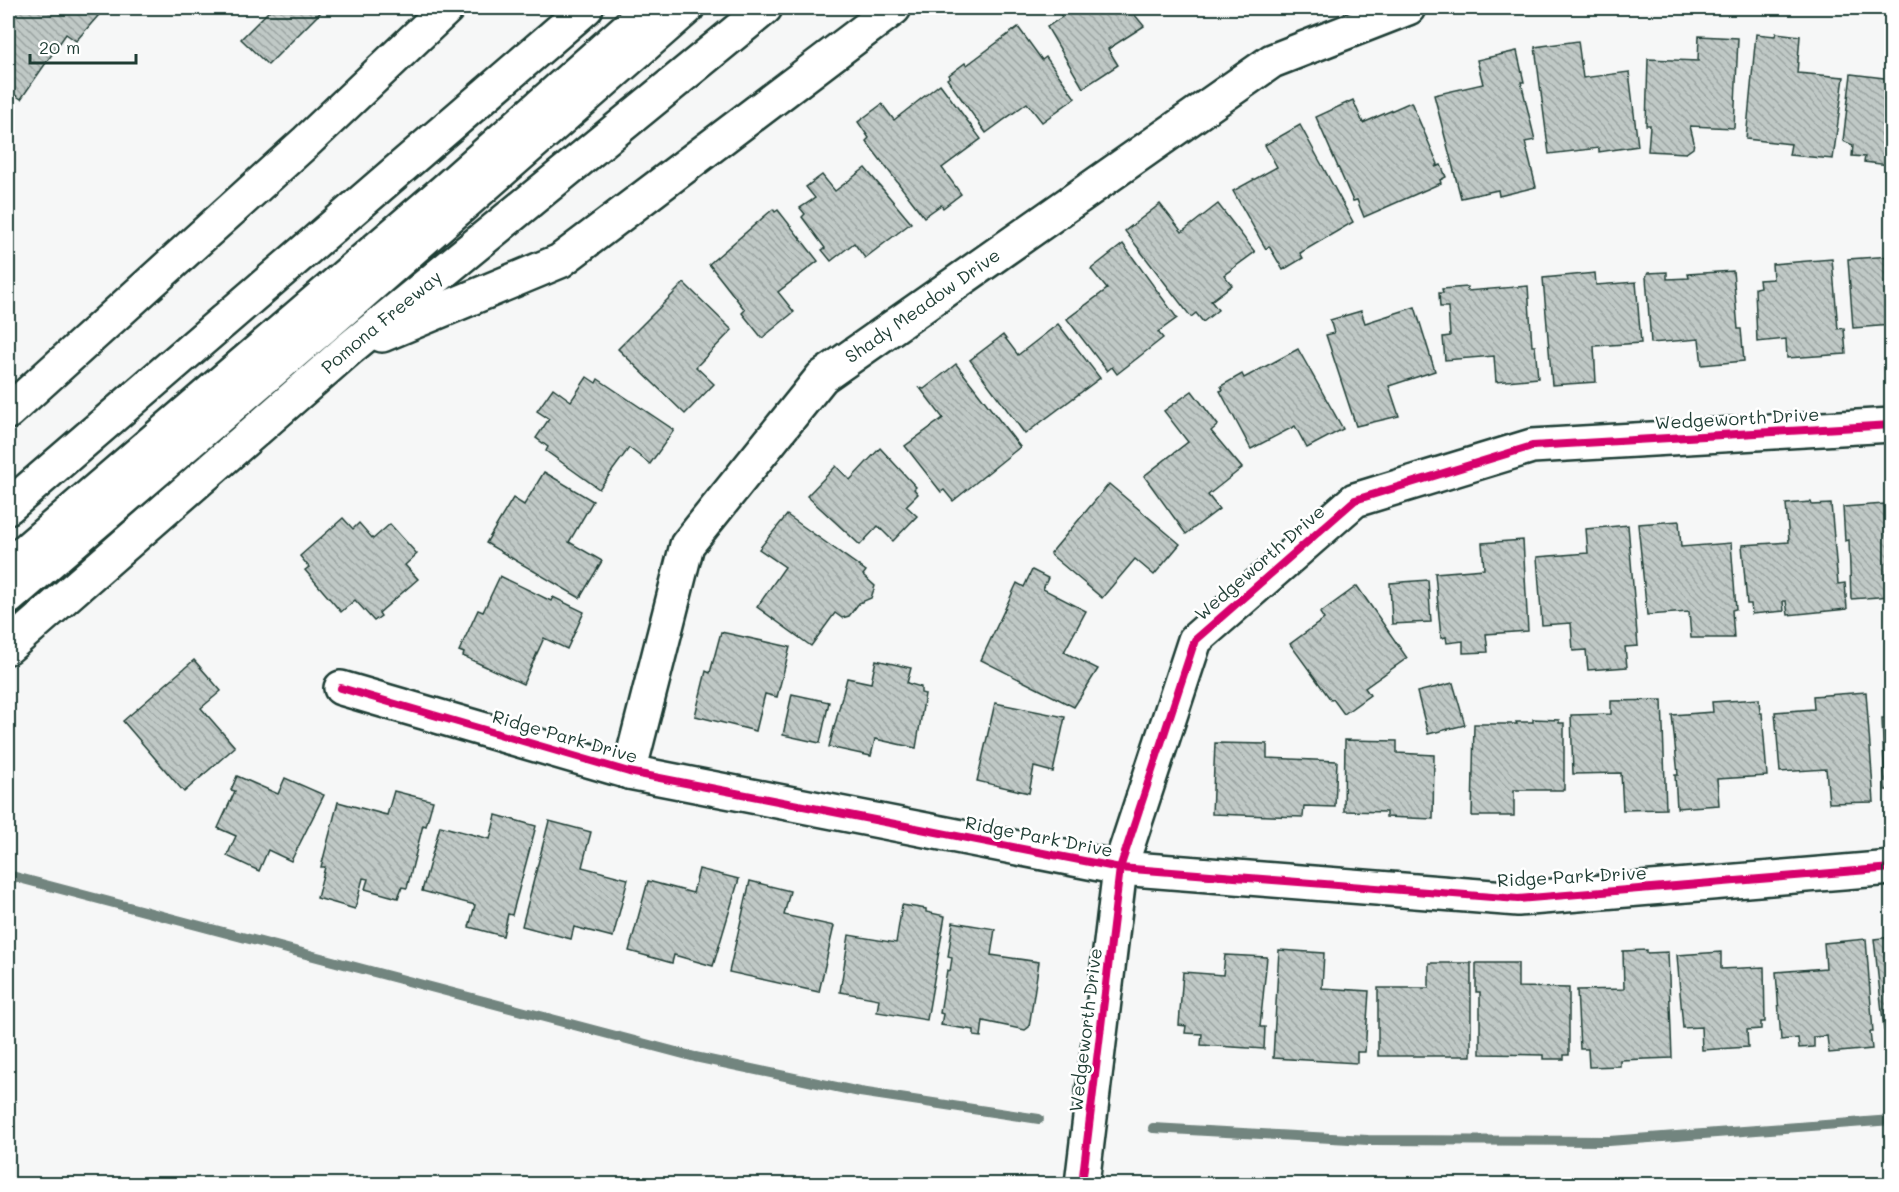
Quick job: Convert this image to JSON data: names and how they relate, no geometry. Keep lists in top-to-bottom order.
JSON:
{
  "streets": {
    "main road": [
      "Shady Meadow Drive",
      "Pomona Freeway",
      "Wedgeworth Drive",
      "Ridge Park Drive"
    ]
  },
  "crossings": [
    ["Shady Meadow Drive", "Ridge Park Drive"],
    ["Wedgeworth Drive", "Ridge Park Drive"]
  ],
  "scale_bar": "20 m"
}
